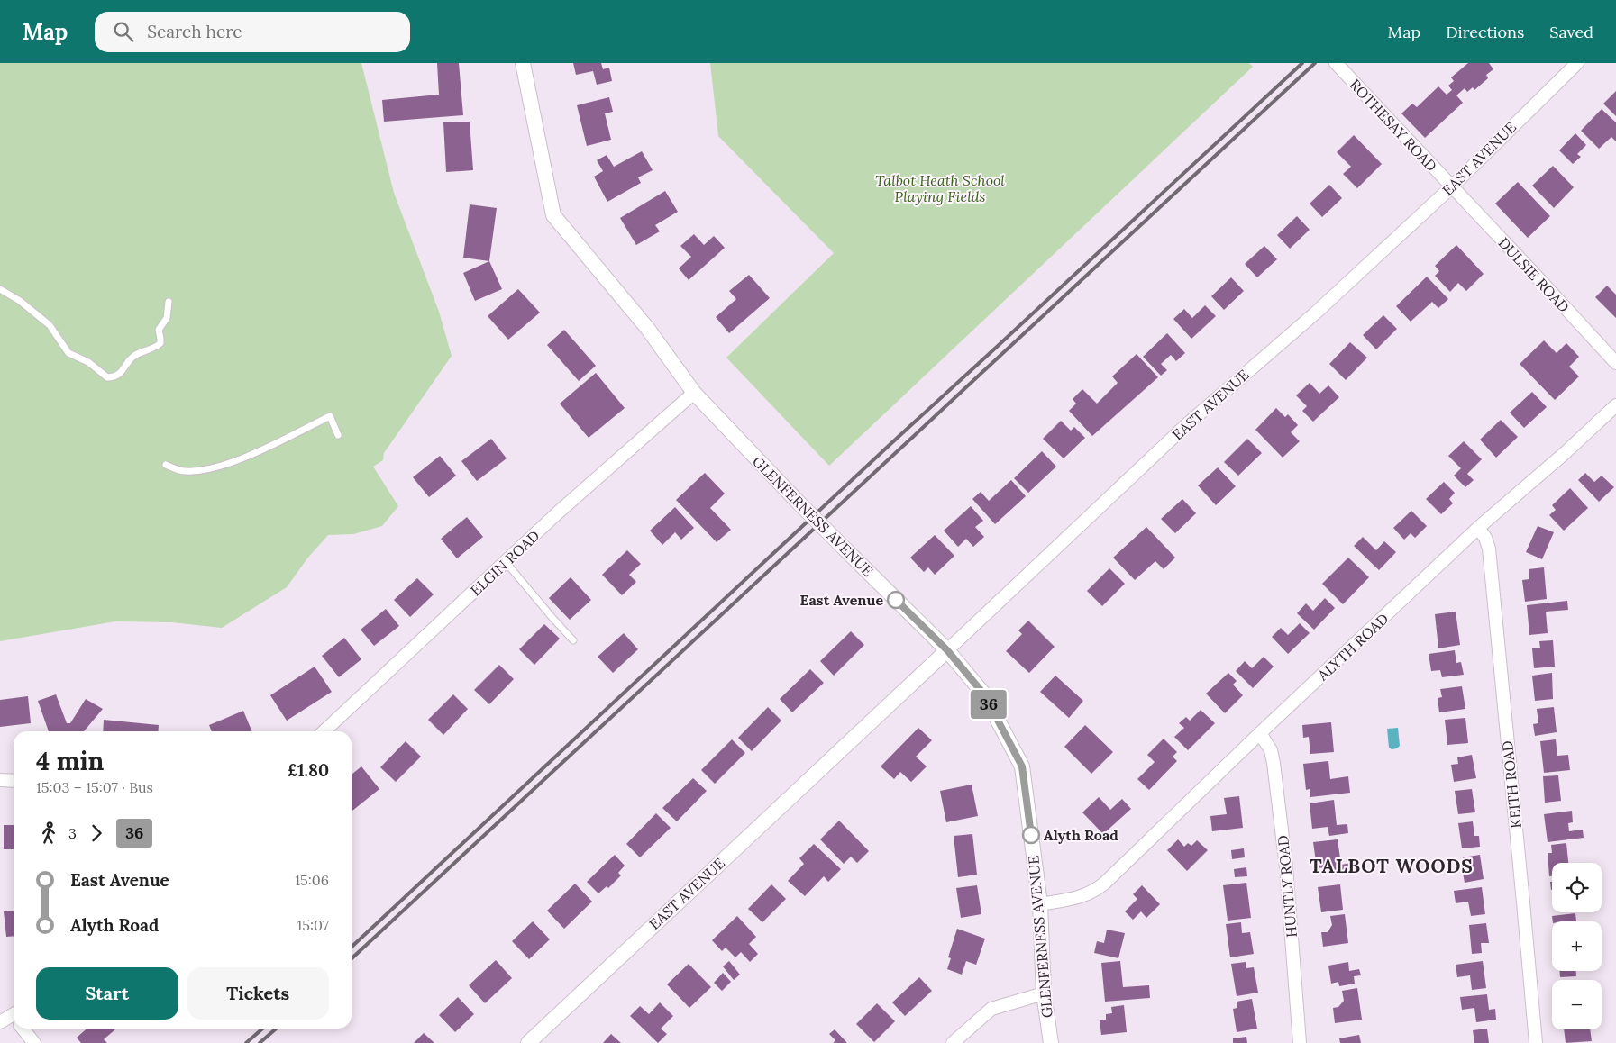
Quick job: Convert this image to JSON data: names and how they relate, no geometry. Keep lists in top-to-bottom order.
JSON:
{
  "streets": {
    "street": [
      "ROTHESAY ROAD",
      "EAST AVENUE",
      "DULSIE ROAD",
      "GLENFERNESS AVENUE",
      "ELGIN ROAD",
      "ALYTH ROAD",
      "KEITH ROAD",
      "HUNTLY ROAD"
    ]
  },
  "crossings": [
    ["ROTHESAY ROAD", "EAST AVENUE"],
    ["ROTHESAY ROAD", "DULSIE ROAD"],
    ["EAST AVENUE", "DULSIE ROAD"],
    ["EAST AVENUE", "GLENFERNESS AVENUE"],
    ["GLENFERNESS AVENUE", "ELGIN ROAD"],
    ["GLENFERNESS AVENUE", "ALYTH ROAD"],
    ["ALYTH ROAD", "KEITH ROAD"],
    ["ALYTH ROAD", "HUNTLY ROAD"]
  ],
  "districts": ["TALBOT WOODS"],
  "parks": ["Talbot Heath School Playing Fields"],
  "places": ["East Avenue", "Alyth Road"],
  "lines": ["bus line 36"],
  "page": {
    "header": "Map",
    "search": "Search here",
    "nav": ["Map", "Directions", "Saved"],
    "on_map": "36",
    "heading": ["4 min", "15:03 – 15:07 · Bus", "£1.80"],
    "legs": ["3", "36"],
    "list": [
      {
        "name": "East Avenue",
        "value": "15:06"
      },
      {
        "name": "Alyth Road",
        "value": "15:07"
      }
    ],
    "map_buttons": ["+", "−"],
    "buttons": ["Start", "Tickets"]
  }
}
